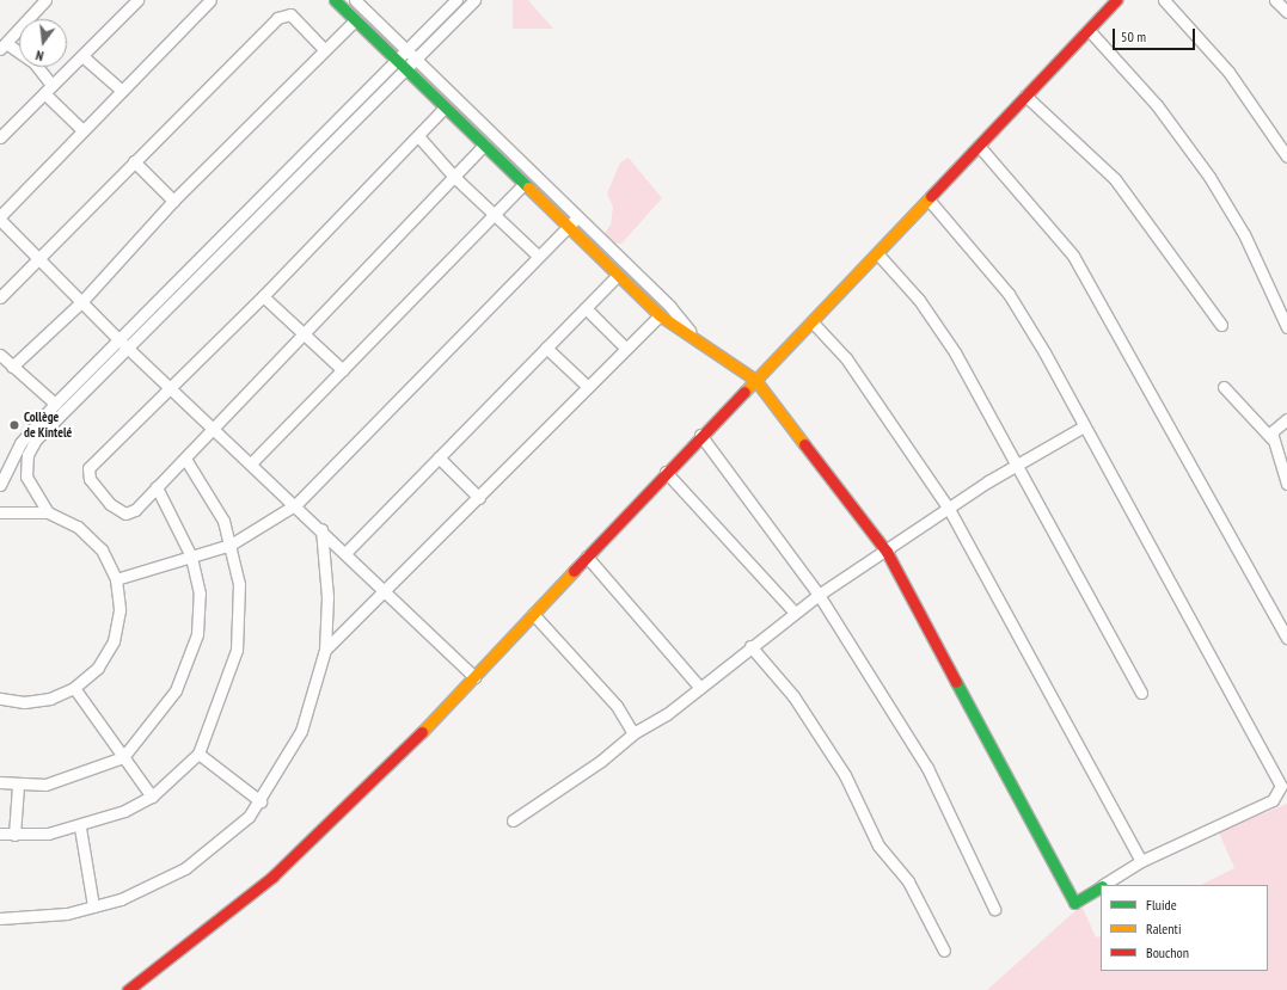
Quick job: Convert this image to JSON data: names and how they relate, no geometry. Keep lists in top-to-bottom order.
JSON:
{
  "places": ["Collège de Kintelé"],
  "legend": ["Fluide", "Ralenti", "Bouchon"],
  "scale_bar": "50 m",
  "north": "bottom"
}
